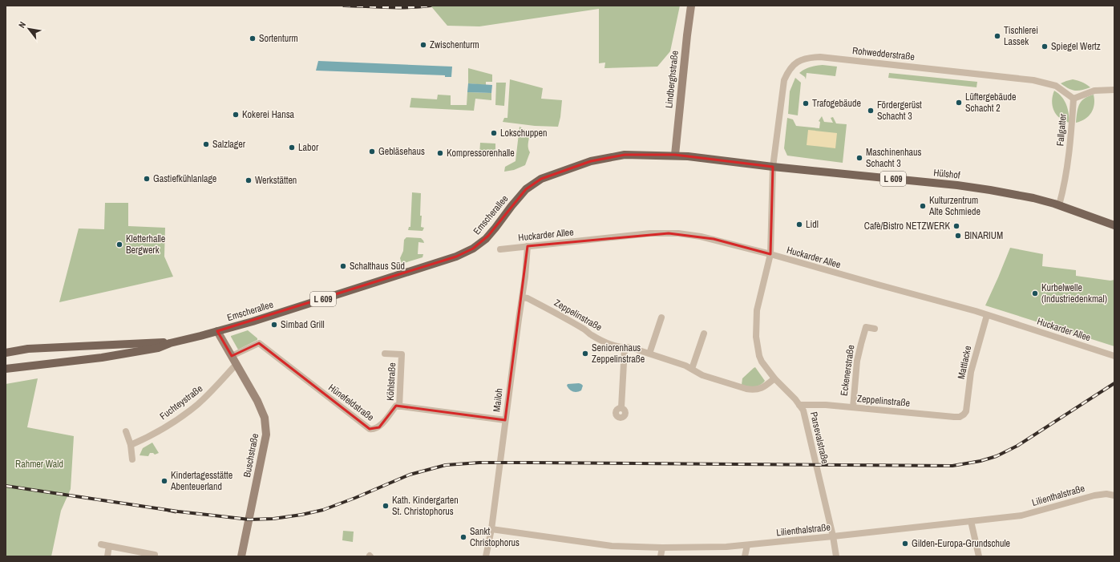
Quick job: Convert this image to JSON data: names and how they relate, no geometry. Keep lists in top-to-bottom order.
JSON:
{
  "streets": {
    "main road": ["Hülshof", "L 609", "Emscherallee"],
    "street": [
      "Rohwedderstraße",
      "Lindberghstraße",
      "Fallgatter",
      "Huckarder Allee",
      "Zeppelinstraße",
      "Mattlacke",
      "Eckenerstraße",
      "Köhlstraße",
      "Mailoh",
      "Fuchteystraße",
      "Hünefeldstraße",
      "Parsevalstraße",
      "Buschstraße",
      "Lilienthalstraße"
    ]
  },
  "crossings": [
    ["Rohwedderstraße", "Fallgatter"],
    ["Rohwedderstraße", "Hülshof"],
    ["Rohwedderstraße", "Emscherallee"],
    ["Rohwedderstraße", "Parsevalstraße"],
    ["Lindberghstraße", "Emscherallee"],
    ["Fallgatter", "Hülshof"],
    ["Hülshof", "Emscherallee"],
    ["Hülshof", "Parsevalstraße"],
    ["Emscherallee", "Parsevalstraße"],
    ["Emscherallee", "Buschstraße"],
    ["Huckarder Allee", "Mattlacke"],
    ["Huckarder Allee", "Mailoh"],
    ["Huckarder Allee", "Parsevalstraße"],
    ["Zeppelinstraße", "Mattlacke"],
    ["Zeppelinstraße", "Eckenerstraße"],
    ["Zeppelinstraße", "Mailoh"],
    ["Zeppelinstraße", "Parsevalstraße"],
    ["Köhlstraße", "Hünefeldstraße"],
    ["Mailoh", "Lilienthalstraße"],
    ["Fuchteystraße", "Buschstraße"],
    ["Hünefeldstraße", "Buschstraße"],
    ["Parsevalstraße", "Lilienthalstraße"]
  ],
  "parks": ["Rahmer Wald"],
  "places": [
    "Tischlerei Lassek",
    "Sortenturm",
    "Zwischenturm",
    "Spiegel Wertz",
    "Lüftergebäude Schacht 2",
    "Trafogebäude",
    "Fördergerüst Schacht 3",
    "Kokerei Hansa",
    "Lokschuppen",
    "Salzlager",
    "Labor",
    "Gebläsehaus",
    "Kompressorenhalle",
    "Maschinenhaus Schacht 3",
    "Gastiefkühlanlage",
    "Werkstätten",
    "Kulturzentrum Alte Schmiede",
    "Lidl",
    "Cafè/Bistro NETZWERK",
    "BINARIUM",
    "Kletterhalle Bergwerk",
    "Schalthaus Süd",
    "Kurbelwelle (Industriedenkmal)",
    "Simbad Grill",
    "Seniorenhaus Zeppelinstraße",
    "Kindertagesstätte Abenteuerland",
    "Kath. Kindergarten St. Christophorus",
    "Sankt Christophorus",
    "Gilden-Europa-Grundschule"
  ],
  "north": "top left"
}
